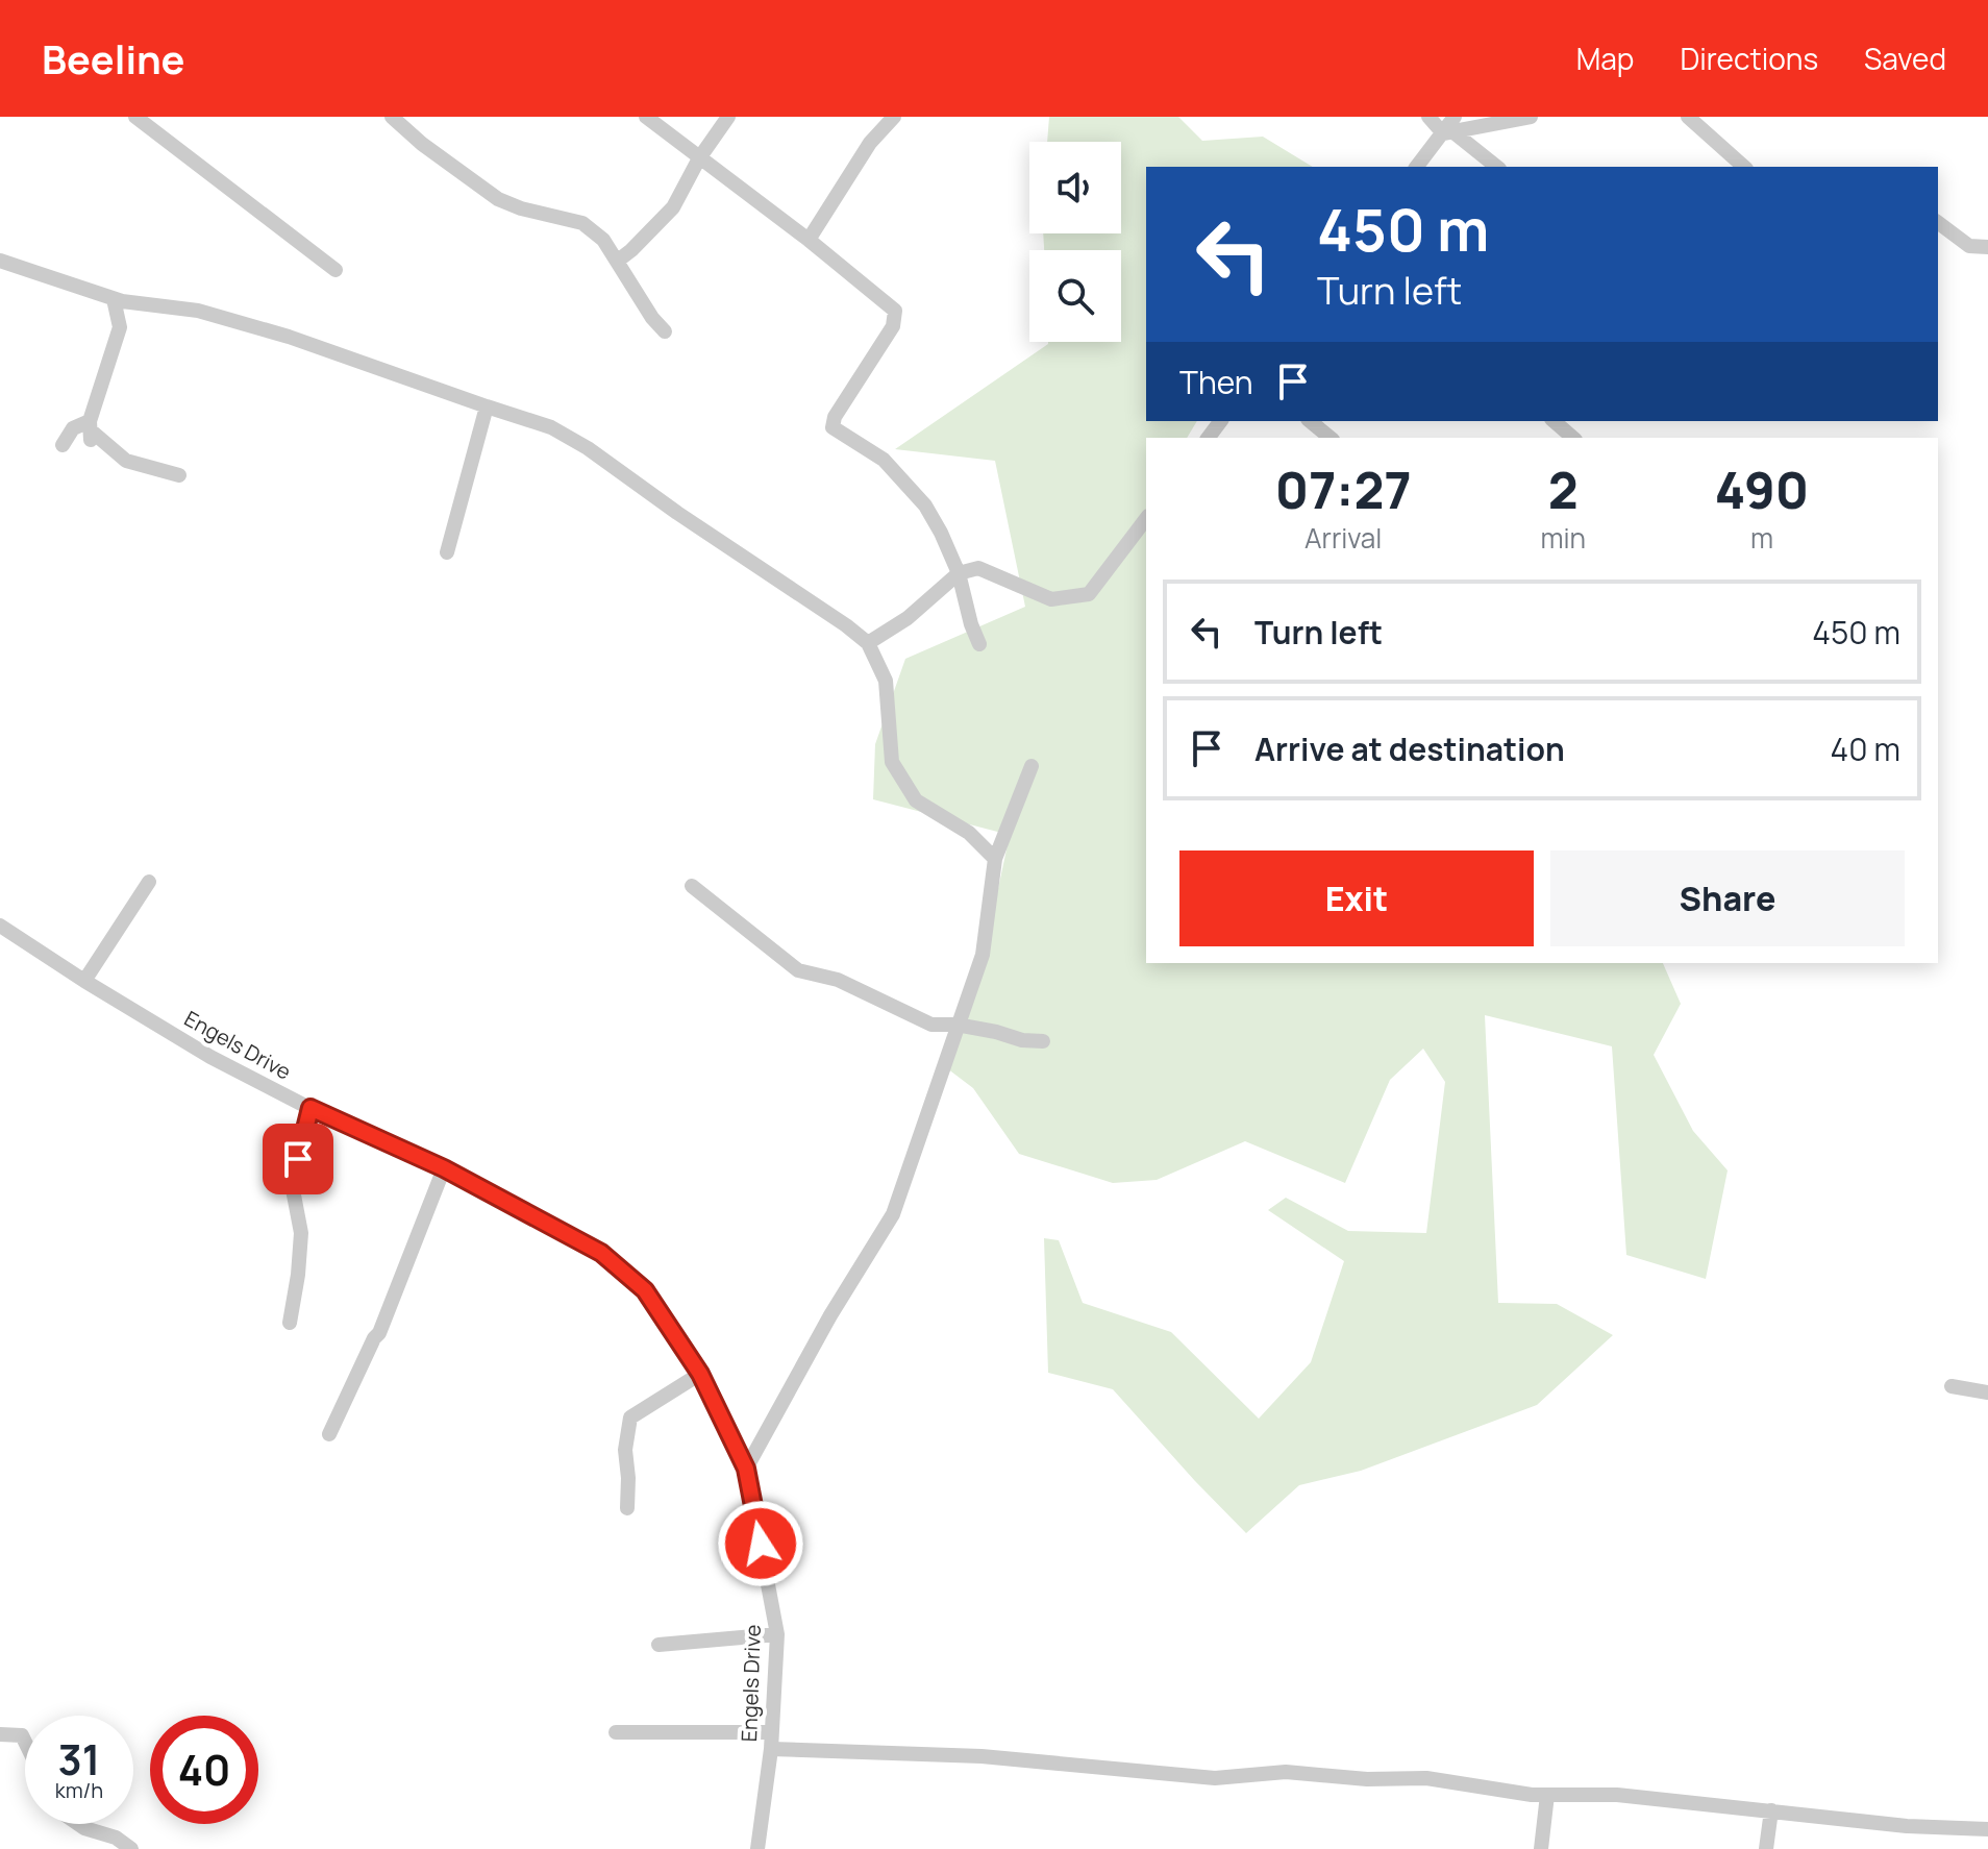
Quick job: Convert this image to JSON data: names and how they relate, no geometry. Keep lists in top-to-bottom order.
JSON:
{
  "streets": {
    "street": ["Engels Drive"]
  },
  "page": {
    "header": "Beeline",
    "nav": ["Map", "Directions", "Saved"],
    "turn": ["450 m", "Turn left"],
    "then": "Then",
    "eta": [
      "07:27",
      "Arrival",
      "2",
      "min",
      "490",
      "m"
    ],
    "list": [
      {
        "name": "Turn left",
        "value": "450 m"
      },
      {
        "name": "Arrive at destination",
        "value": "40 m"
      }
    ],
    "buttons": ["Exit", "Share"],
    "speed": "31 km/h",
    "limit": "40"
  }
}
